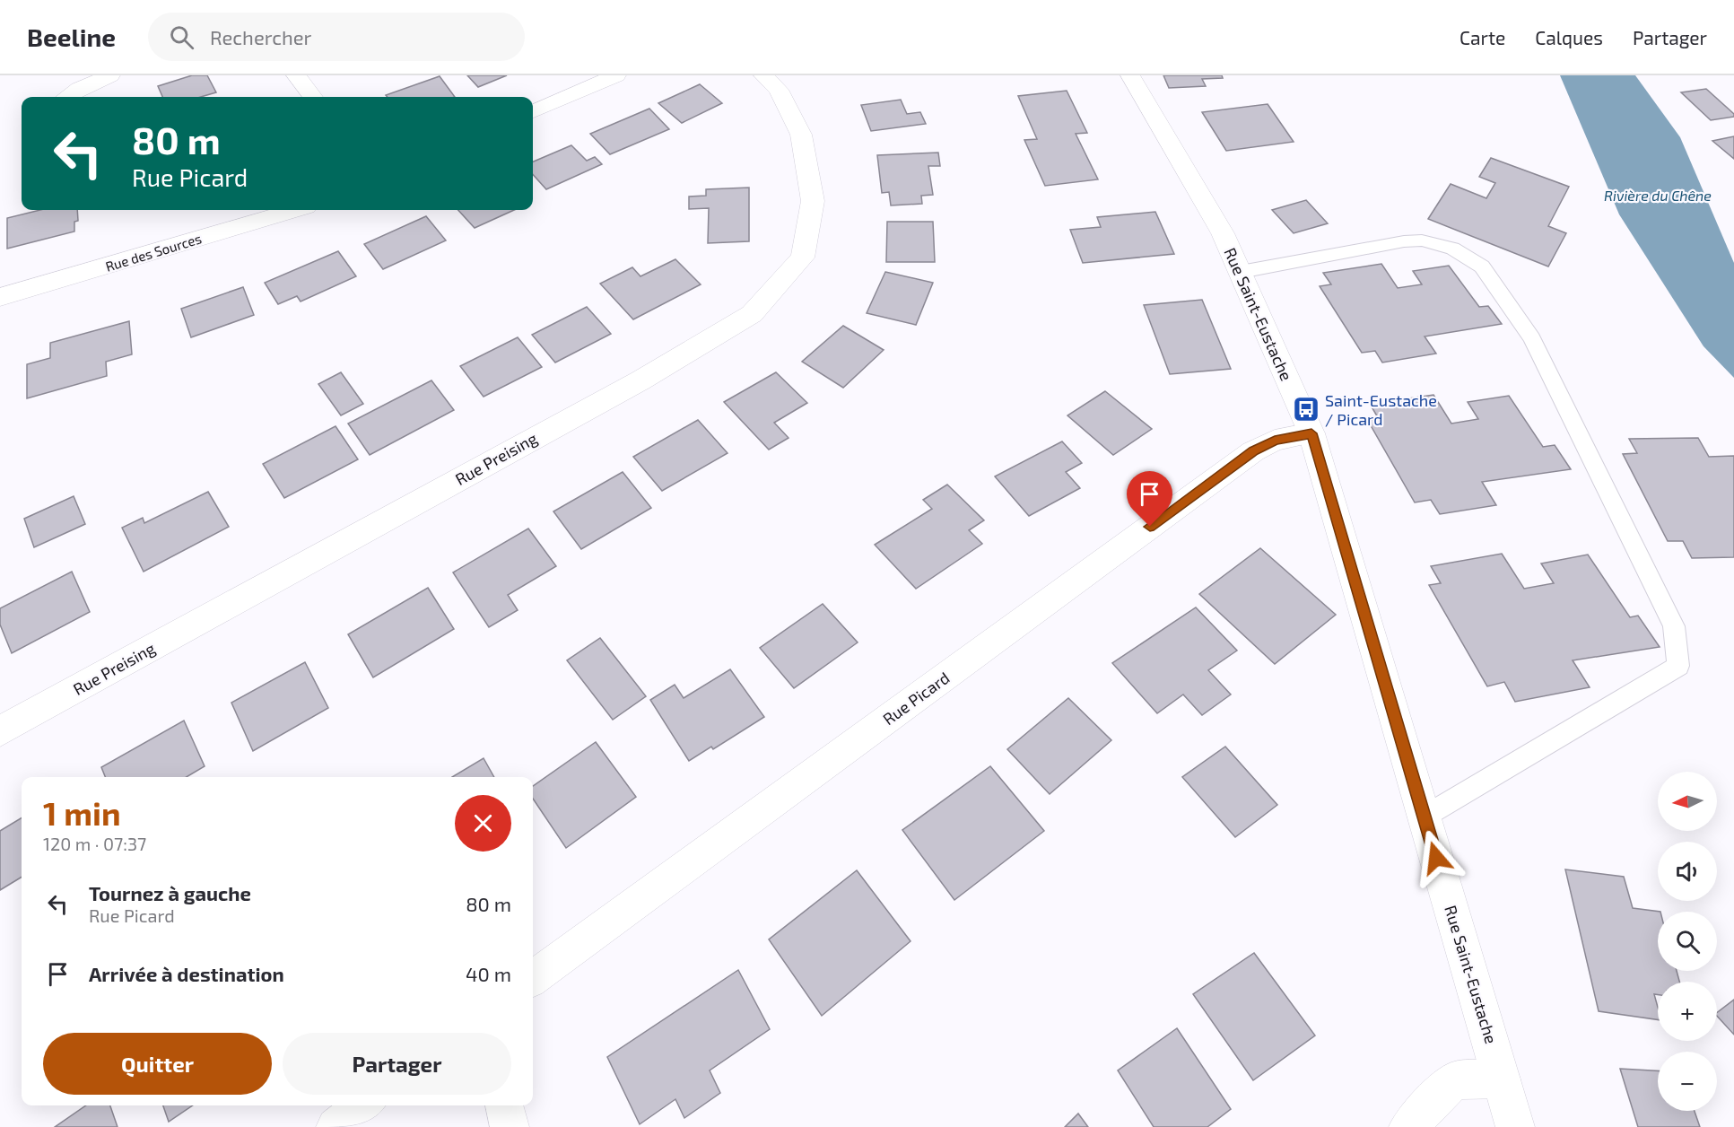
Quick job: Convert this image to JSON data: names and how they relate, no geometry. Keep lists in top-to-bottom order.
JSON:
{
  "streets": {
    "street": [
      "Rue des Sources",
      "Rue Saint-Eustache",
      "Rue Preising",
      "Rue Picard"
    ]
  },
  "crossings": [
    ["Rue Saint-Eustache", "Rue Picard"]
  ],
  "water": ["Rivière du Chêne"],
  "places": {
    "bus stop": ["Saint-Eustache / Picard"]
  },
  "north": "left",
  "page": {
    "header": "Beeline",
    "search": "Rechercher",
    "nav": ["Carte", "Calques", "Partager"],
    "turn": ["80 m", "Rue Picard"],
    "map_buttons": ["+", "−"],
    "heading": ["1 min", "120 m · 07:37"],
    "list": [
      {
        "name": "Tournez à gauche",
        "note": "Rue Picard",
        "value": "80 m"
      },
      {
        "name": "Arrivée à destination",
        "value": "40 m"
      }
    ],
    "buttons": ["Quitter", "Partager"]
  }
}
